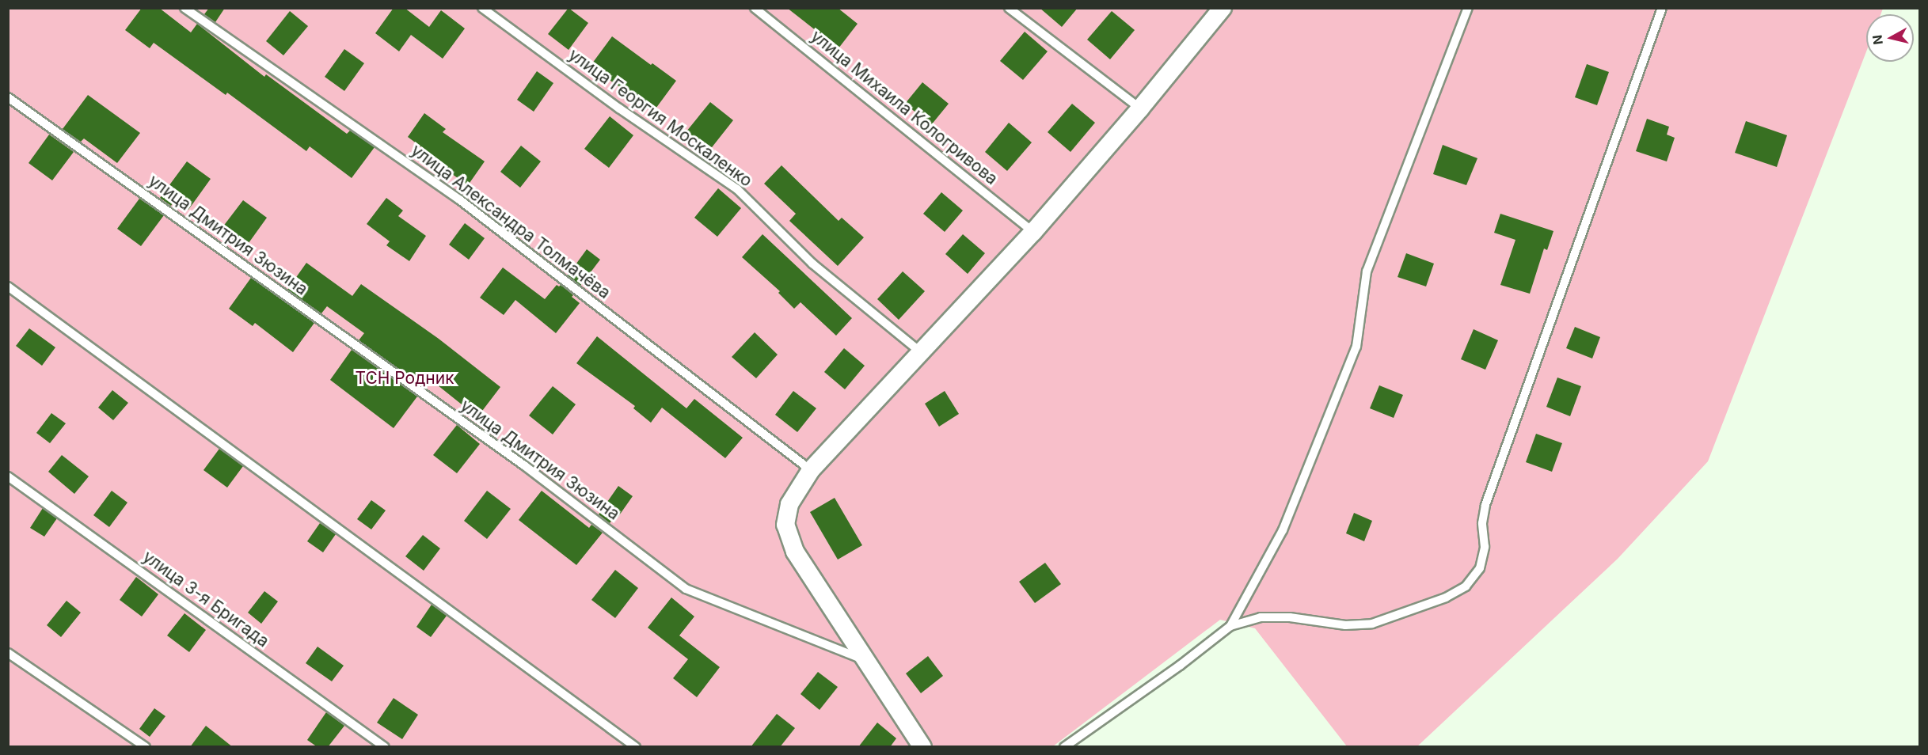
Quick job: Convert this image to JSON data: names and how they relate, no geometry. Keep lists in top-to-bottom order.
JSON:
{
  "streets": {
    "lane": [
      "улица Михаила Кологривова",
      "улица Георгия Москаленко",
      "улица Александра Толмачёва",
      "улица Дмитрия Зюзина",
      "улица 3-я Бригада"
    ]
  },
  "parks": ["ТСН Родник"],
  "north": "left"
}
